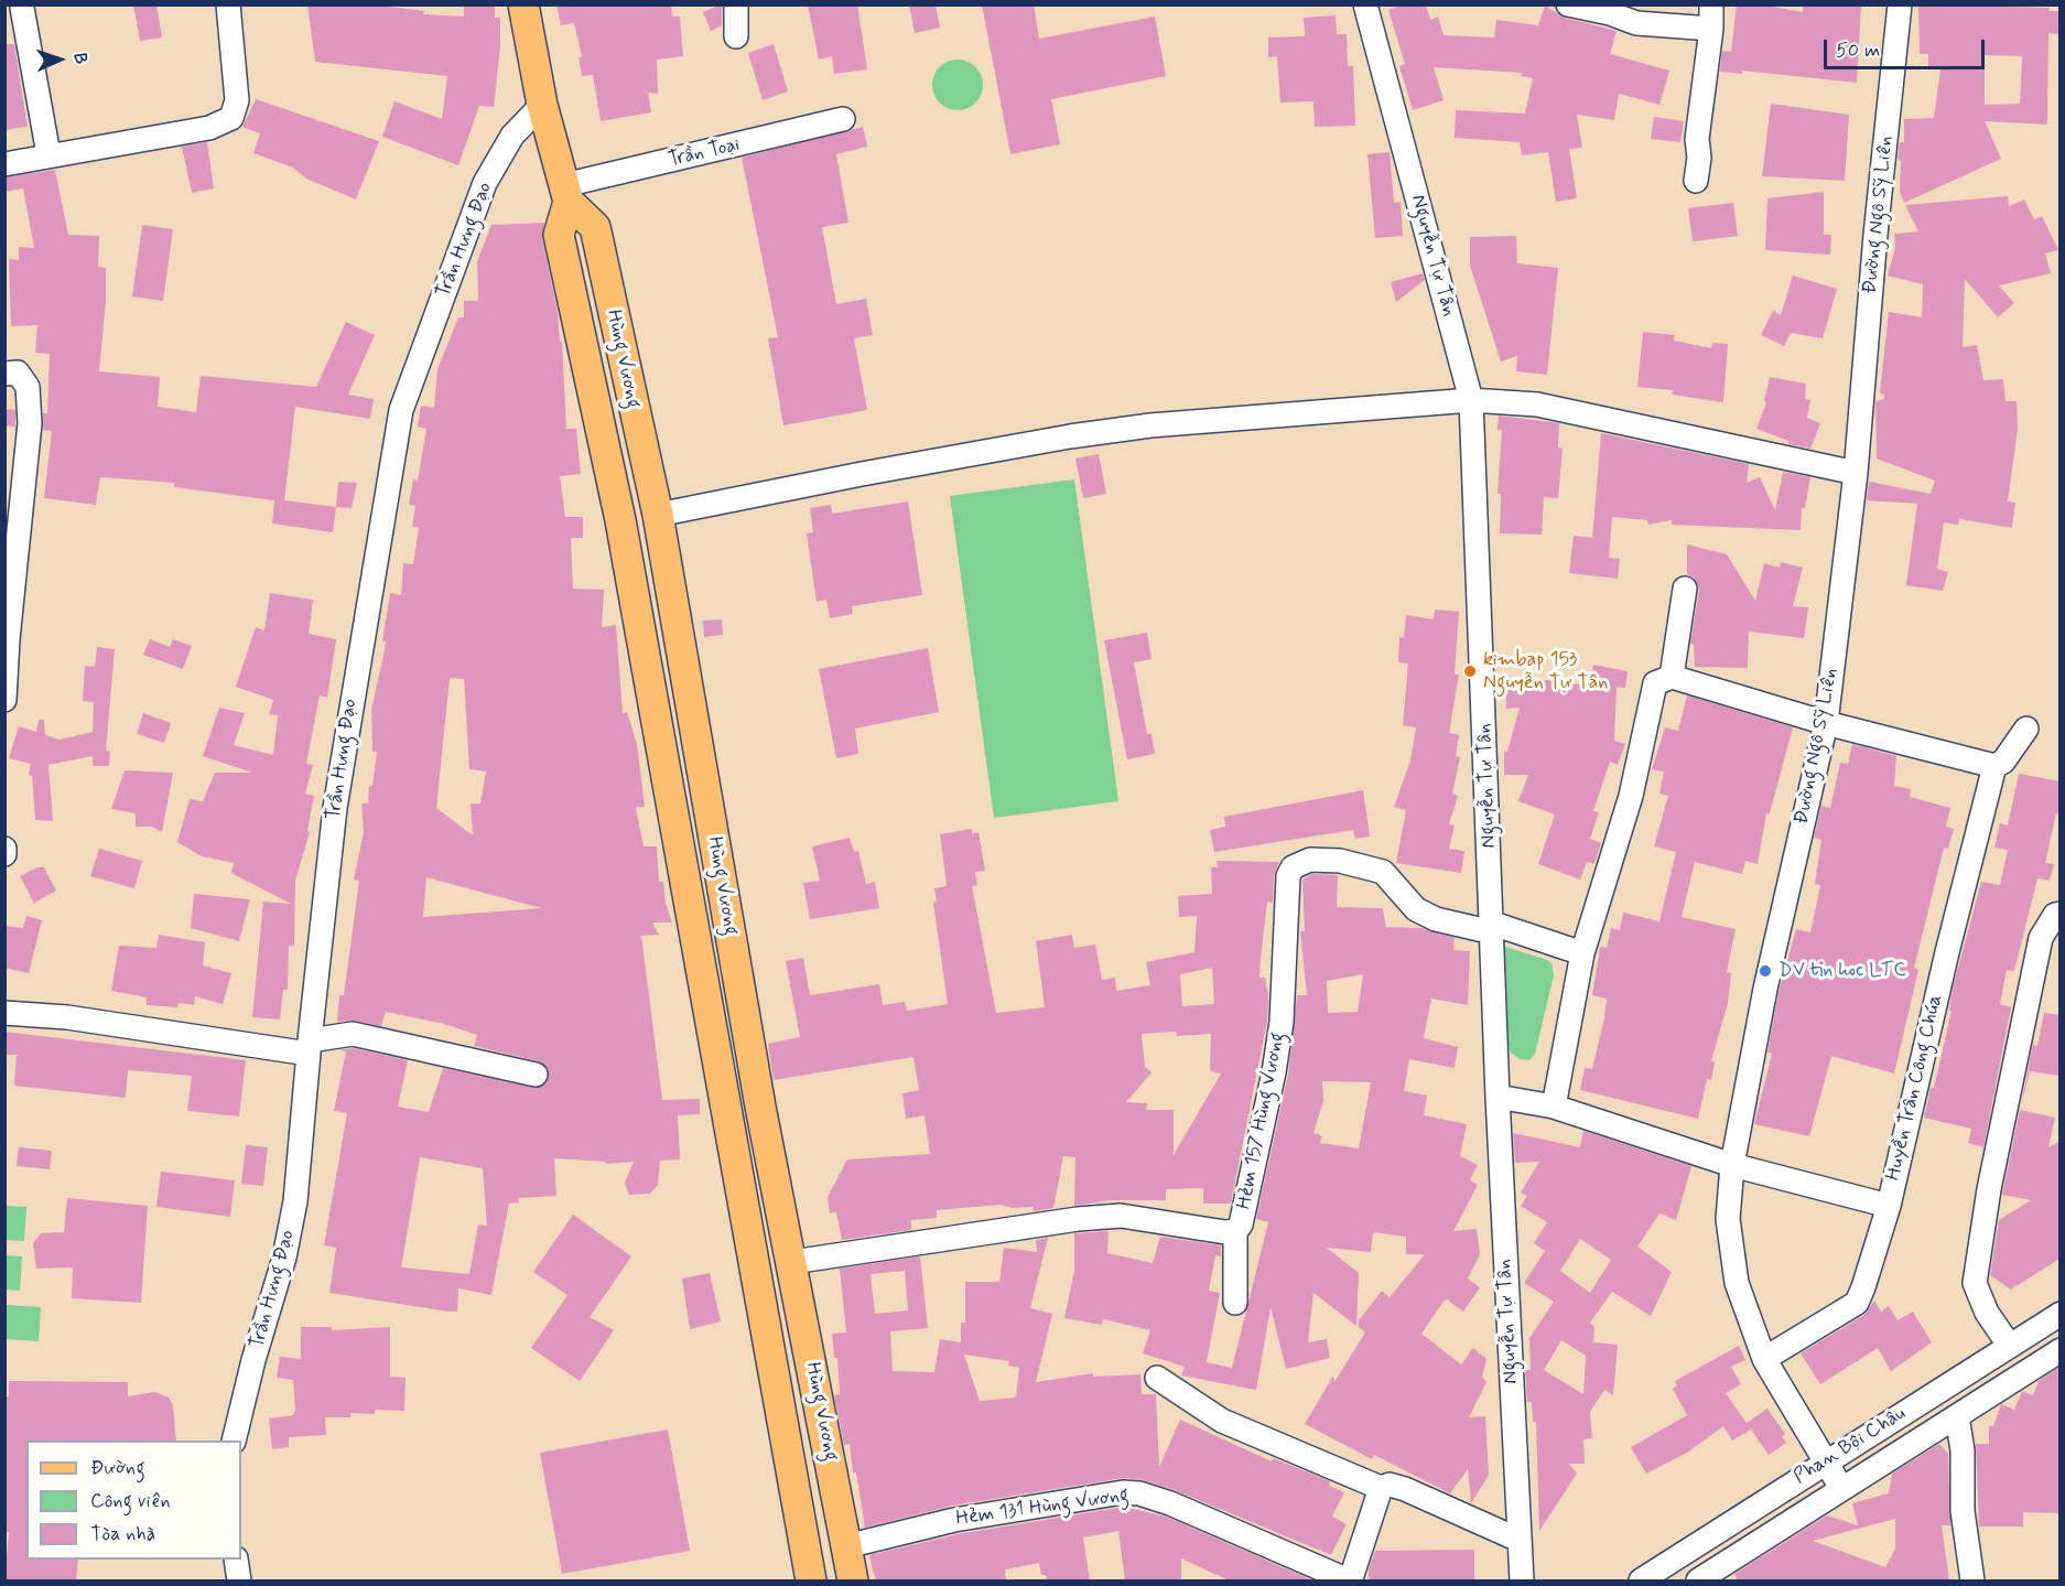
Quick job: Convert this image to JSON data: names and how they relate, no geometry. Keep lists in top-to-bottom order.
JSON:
{
  "streets": {
    "main road": ["Hùng Vương"],
    "street": [
      "Trần Toại",
      "Đường Ngô Sỹ Liên",
      "Trần Hưng Đạo",
      "Nguyễn Tự Tân",
      "Huyền Trân Công Chúa",
      "Hẻm 157 Hùng Vương",
      "Phan Bội Châu",
      "Hẻm 131 Hùng Vương"
    ]
  },
  "crossings": [
    ["Trần Toại", "Hùng Vương"],
    ["Đường Ngô Sỹ Liên", "Huyền Trân Công Chúa"],
    ["Đường Ngô Sỹ Liên", "Phan Bội Châu"],
    ["Nguyễn Tự Tân", "Hẻm 157 Hùng Vương"],
    ["Hùng Vương", "Hẻm 157 Hùng Vương"],
    ["Hùng Vương", "Hẻm 131 Hùng Vương"]
  ],
  "places": ["kimbap 153 Nguyễn Tự Tân", "DV tin hoc LTC"],
  "legend": ["Đường", "Công viên", "Tòa nhà"],
  "scale_bar": "50 m",
  "north": "right"
}
